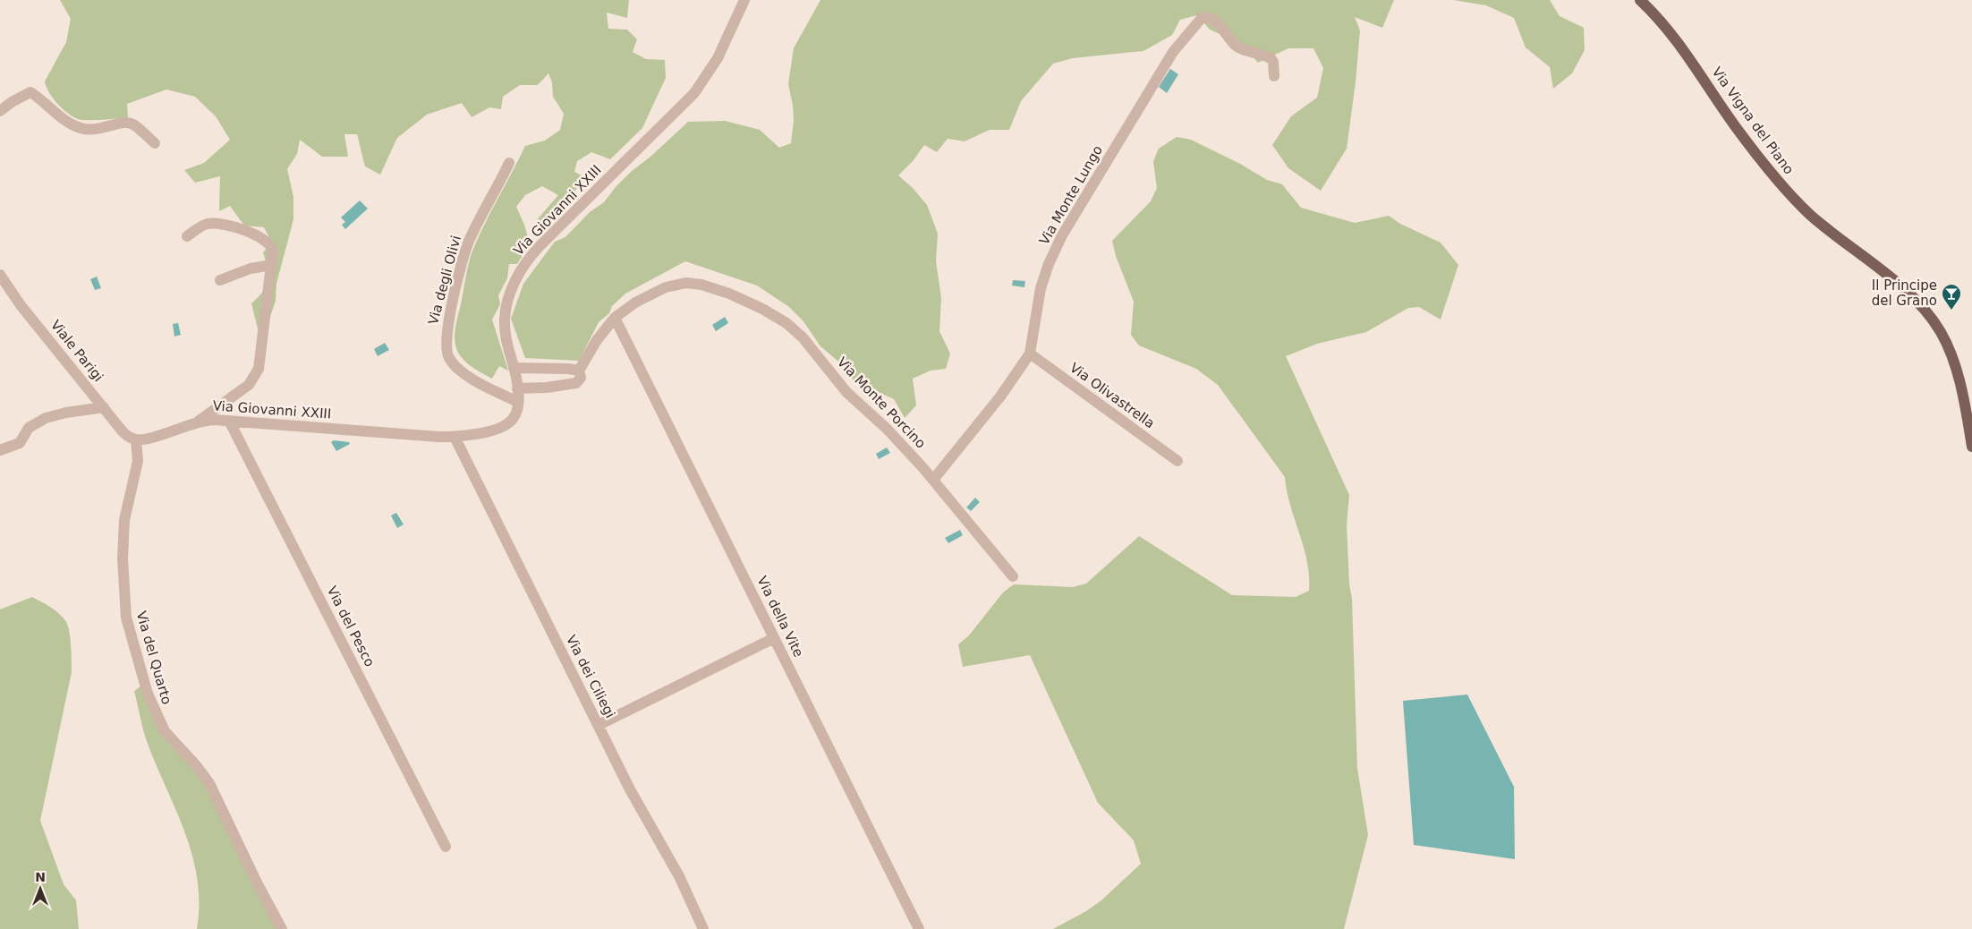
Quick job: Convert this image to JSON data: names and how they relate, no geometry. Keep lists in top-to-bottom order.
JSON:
{
  "streets": {
    "main road": ["Via Vigna del Piano"],
    "street": [
      "Via Monte Lungo",
      "Via Giovanni XXIII",
      "Via degli Olivi",
      "Viale Parigi",
      "Via Olivastrella",
      "Via Monte Porcino",
      "Via della Vite",
      "Via del Pesco",
      "Via del Quarto",
      "Via dei Ciliegi"
    ]
  },
  "crossings": [
    ["Via Monte Lungo", "Via Olivastrella"],
    ["Via Monte Lungo", "Via Monte Porcino"],
    ["Via Giovanni XXIII", "Via degli Olivi"],
    ["Via Giovanni XXIII", "Viale Parigi"],
    ["Via Giovanni XXIII", "Via Monte Porcino"],
    ["Via Giovanni XXIII", "Via del Pesco"],
    ["Via Giovanni XXIII", "Via del Quarto"],
    ["Via Giovanni XXIII", "Via dei Ciliegi"],
    ["Viale Parigi", "Via del Quarto"],
    ["Via Monte Porcino", "Via della Vite"]
  ],
  "places": {
    "bar": ["Il Principe del Grano"]
  },
  "north": "top"
}
